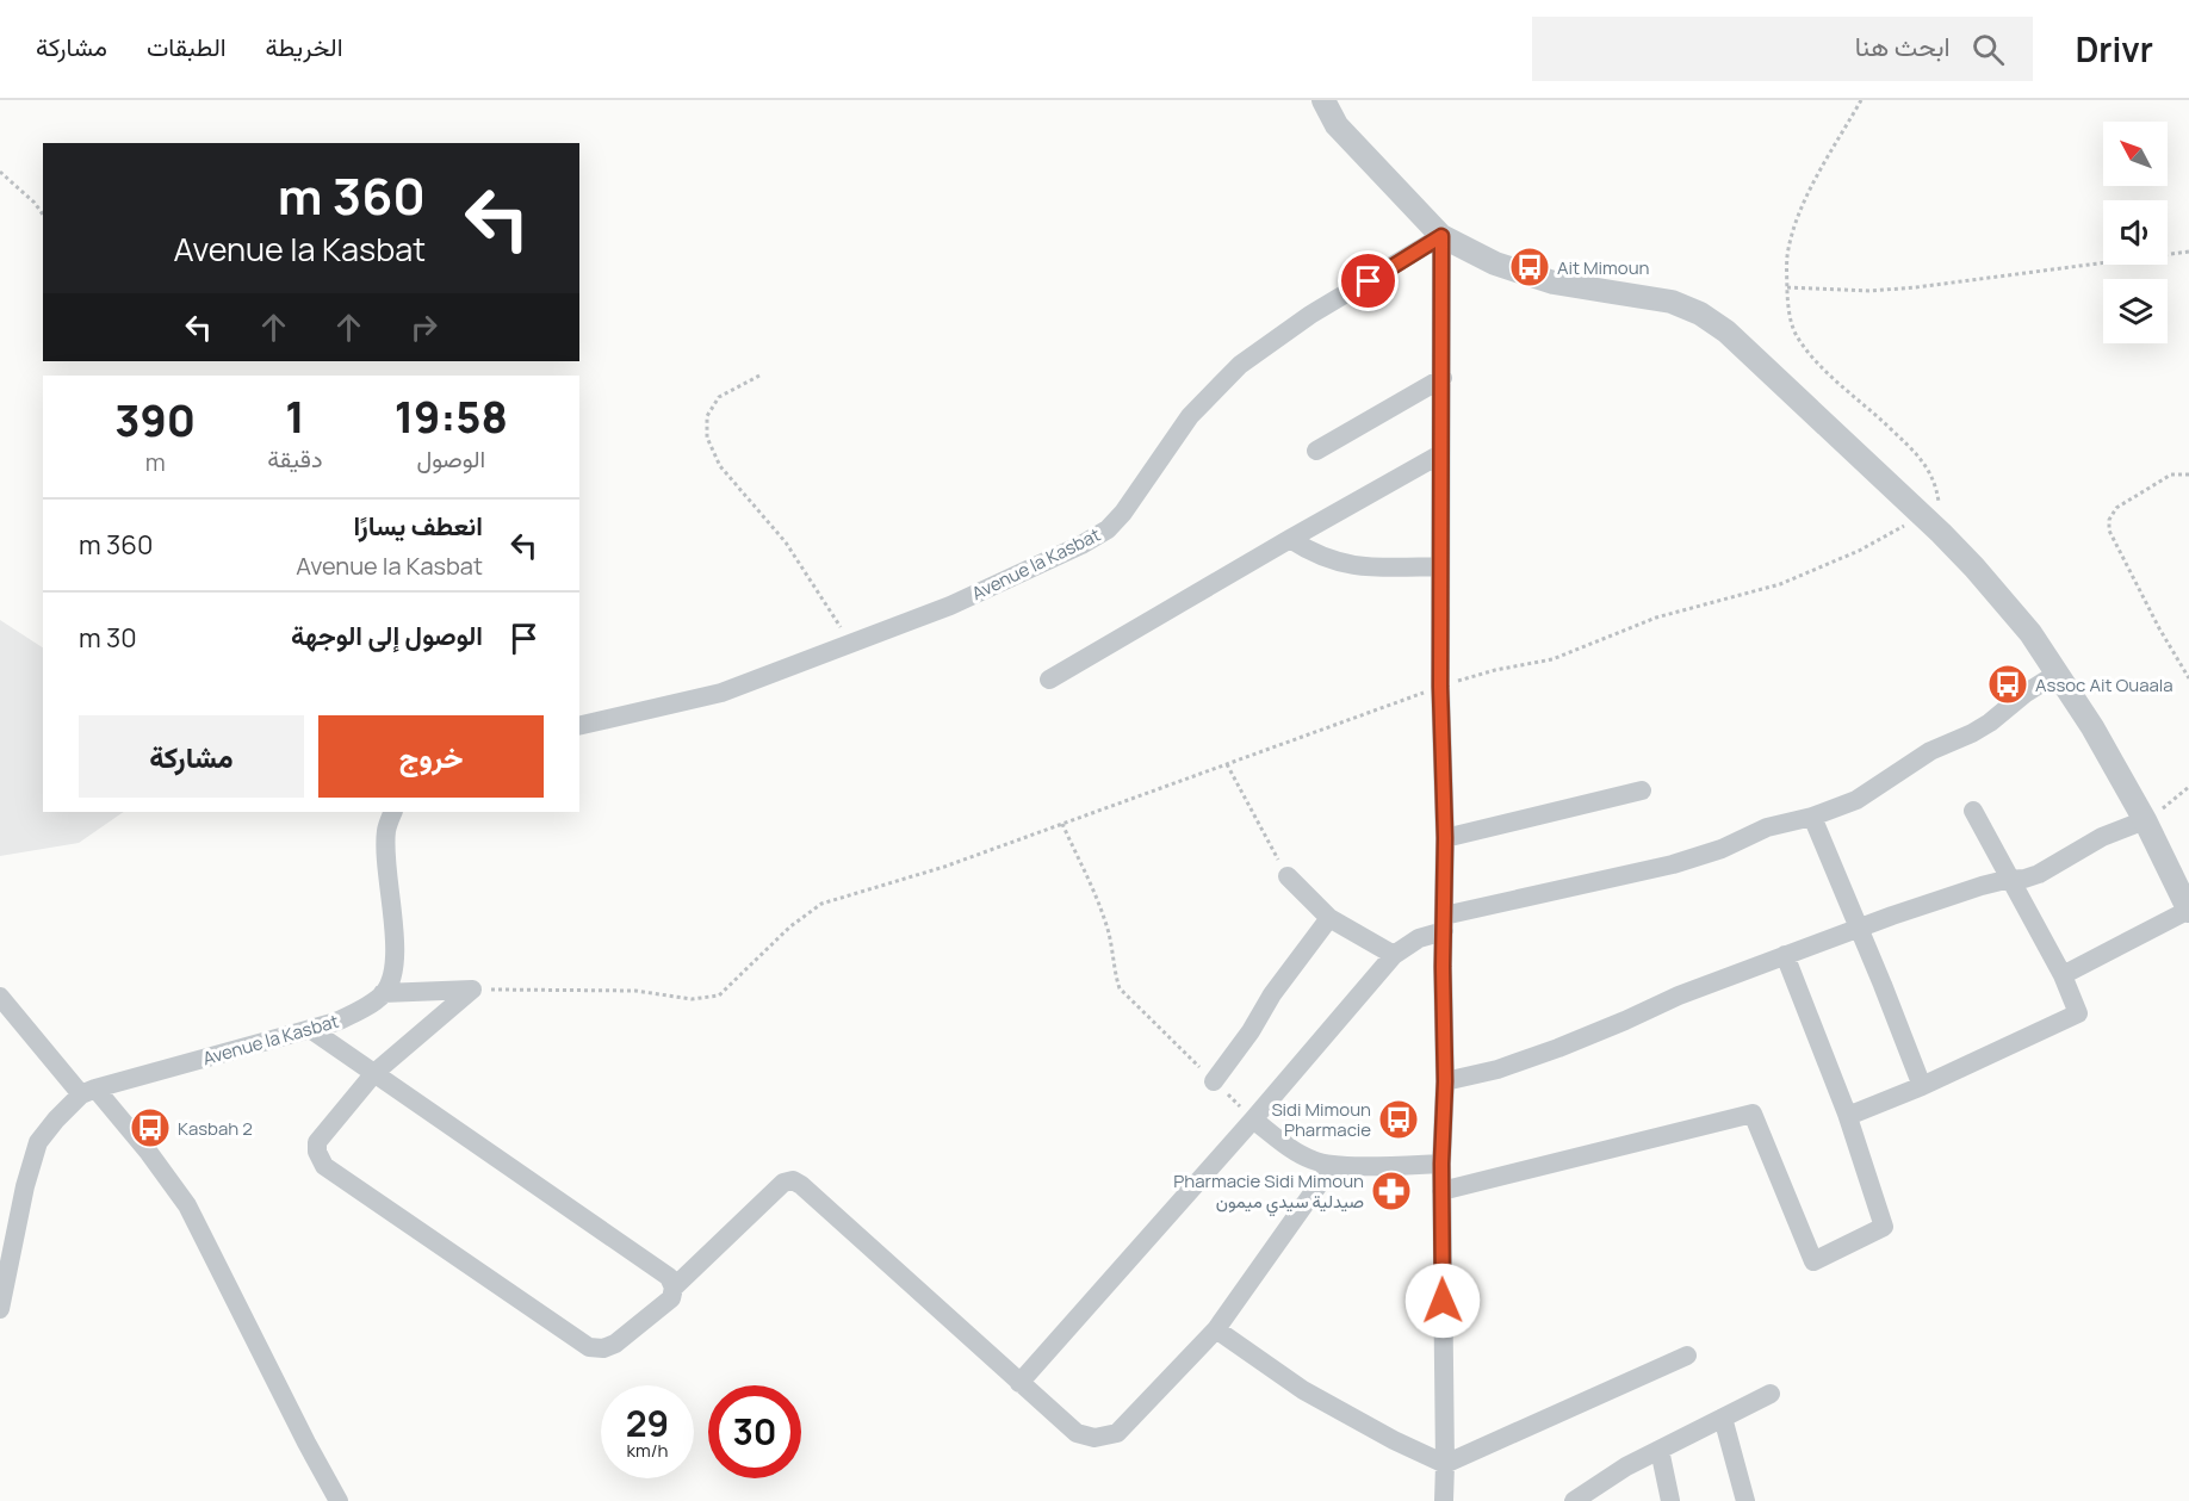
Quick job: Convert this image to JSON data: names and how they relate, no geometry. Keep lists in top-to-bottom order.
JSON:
{
  "streets": {
    "street": ["Avenue la Kasbat"]
  },
  "places": {
    "bus stop": [
      "Ait Mimoun",
      "Assoc Ait Ouaala",
      "Sidi Mimoun Pharmacie",
      "Kasbah 2"
    ],
    "pharmacy": ["Pharmacie Sidi Mimoun صيدلية سيدي ميمون"]
  },
  "north": "top left",
  "page": {
    "header": "Drivr",
    "search": "ابحث هنا",
    "nav": ["الخريطة", "الطبقات", "مشاركة"],
    "turn": ["360 m", "Avenue la Kasbat"],
    "eta": [
      "19:58",
      "الوصول",
      "1",
      "دقيقة",
      "390",
      "m"
    ],
    "list": [
      {
        "name": "انعطف يسارًا",
        "note": "Avenue la Kasbat",
        "value": "360 m"
      },
      {
        "name": "الوصول إلى الوجهة",
        "value": "30 m"
      }
    ],
    "buttons": ["خروج", "مشاركة"],
    "speed": "29 km/h",
    "limit": "30"
  }
}
